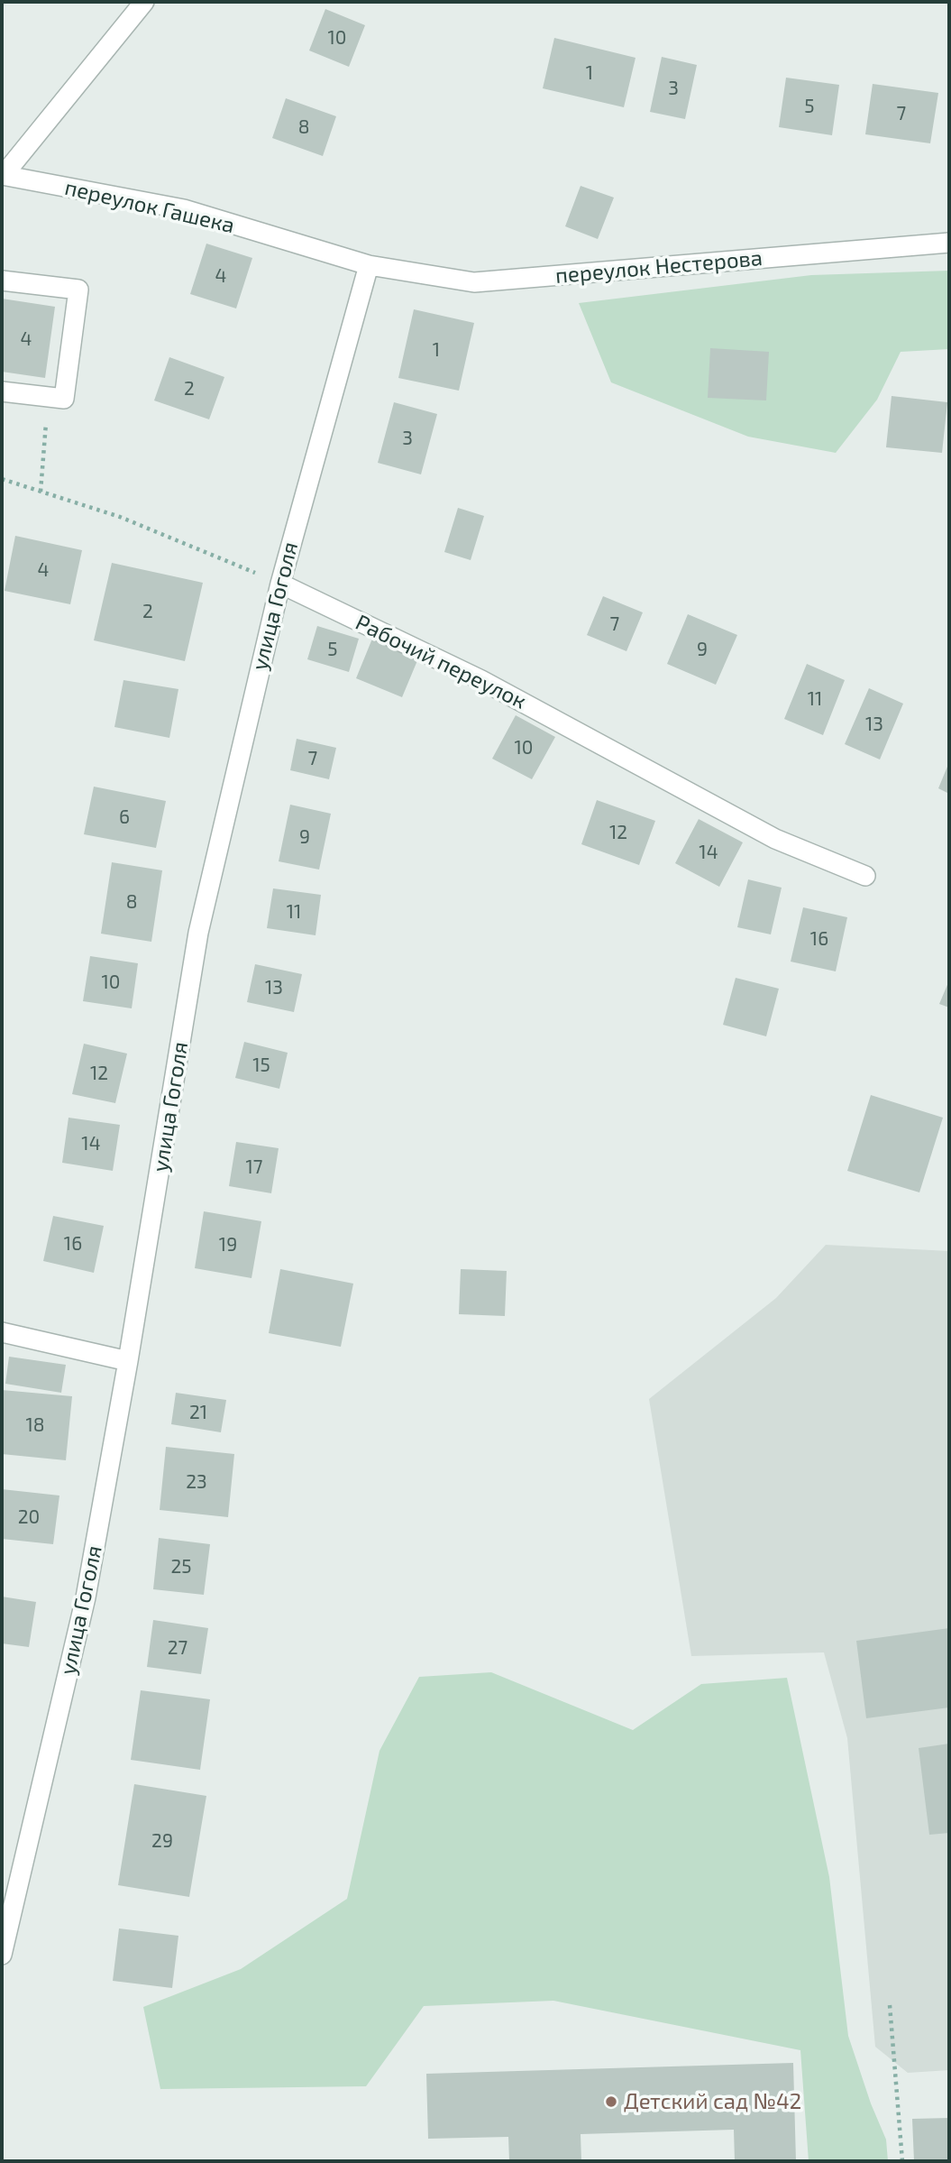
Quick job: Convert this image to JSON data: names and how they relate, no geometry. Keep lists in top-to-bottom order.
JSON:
{
  "streets": {
    "street": [
      "переулок Гашека",
      "переулок Нестерова",
      "улица Гоголя",
      "Рабочий переулок"
    ]
  },
  "crossings": [
    ["переулок Гашека", "переулок Нестерова"],
    ["переулок Гашека", "улица Гоголя"],
    ["переулок Нестерова", "улица Гоголя"],
    ["улица Гоголя", "Рабочий переулок"]
  ],
  "places": ["Детский сад №42"],
  "house_numbers": [
    "10",
    "1",
    "3",
    "5",
    "7",
    "8",
    "4",
    "4",
    "1",
    "2",
    "3",
    "4",
    "2",
    "7",
    "5",
    "9",
    "11",
    "13",
    "10",
    "7",
    "6",
    "12",
    "9",
    "14",
    "8",
    "11",
    "16",
    "10",
    "13",
    "15",
    "12",
    "14",
    "17",
    "16",
    "19",
    "21",
    "18",
    "23",
    "20",
    "25",
    "27",
    "29"
  ]
}
